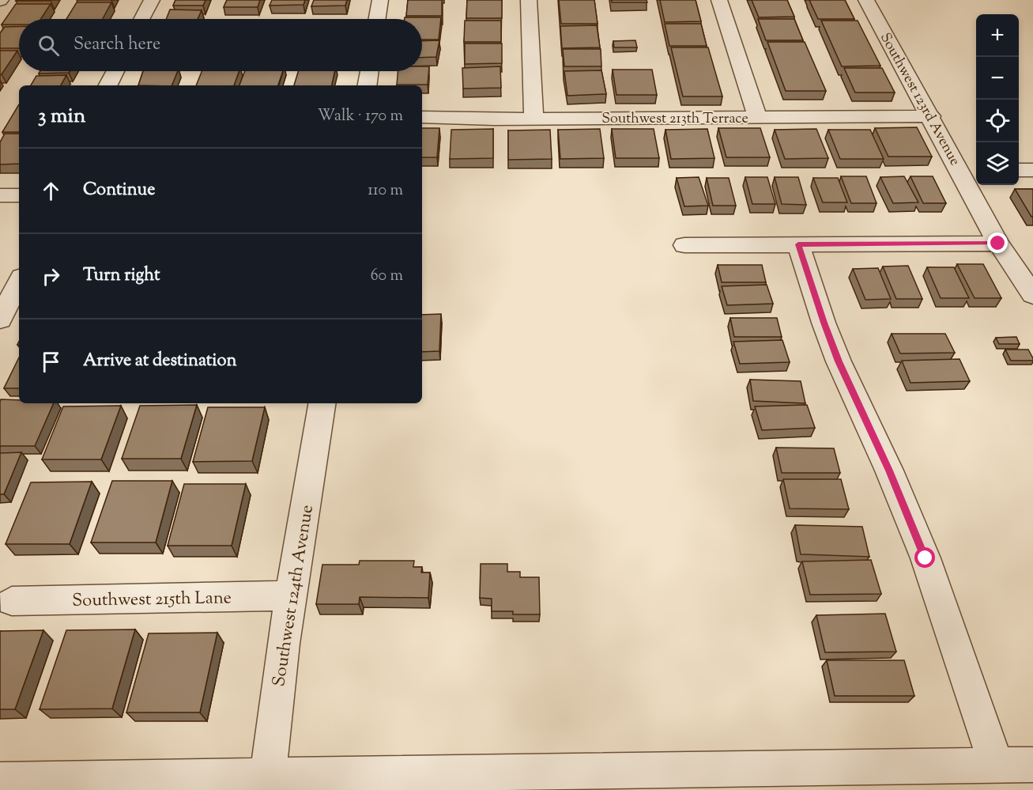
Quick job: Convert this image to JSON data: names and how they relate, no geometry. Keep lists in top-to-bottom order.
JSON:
{
  "streets": {
    "street": [
      "Southwest 123rd Avenue",
      "Southwest 213th Terrace",
      "Southwest 124th Avenue",
      "Southwest 215th Lane"
    ]
  },
  "crossings": [
    ["Southwest 123rd Avenue", "Southwest 213th Terrace"],
    ["Southwest 124th Avenue", "Southwest 215th Lane"]
  ],
  "page": {
    "map_buttons": ["+", "−"],
    "search": "Search here",
    "heading": ["3 min", "Walk · 170 m"],
    "list": [
      ["Continue", "110 m"],
      ["Turn right", "60 m"],
      "Arrive at destination"
    ]
  }
}
